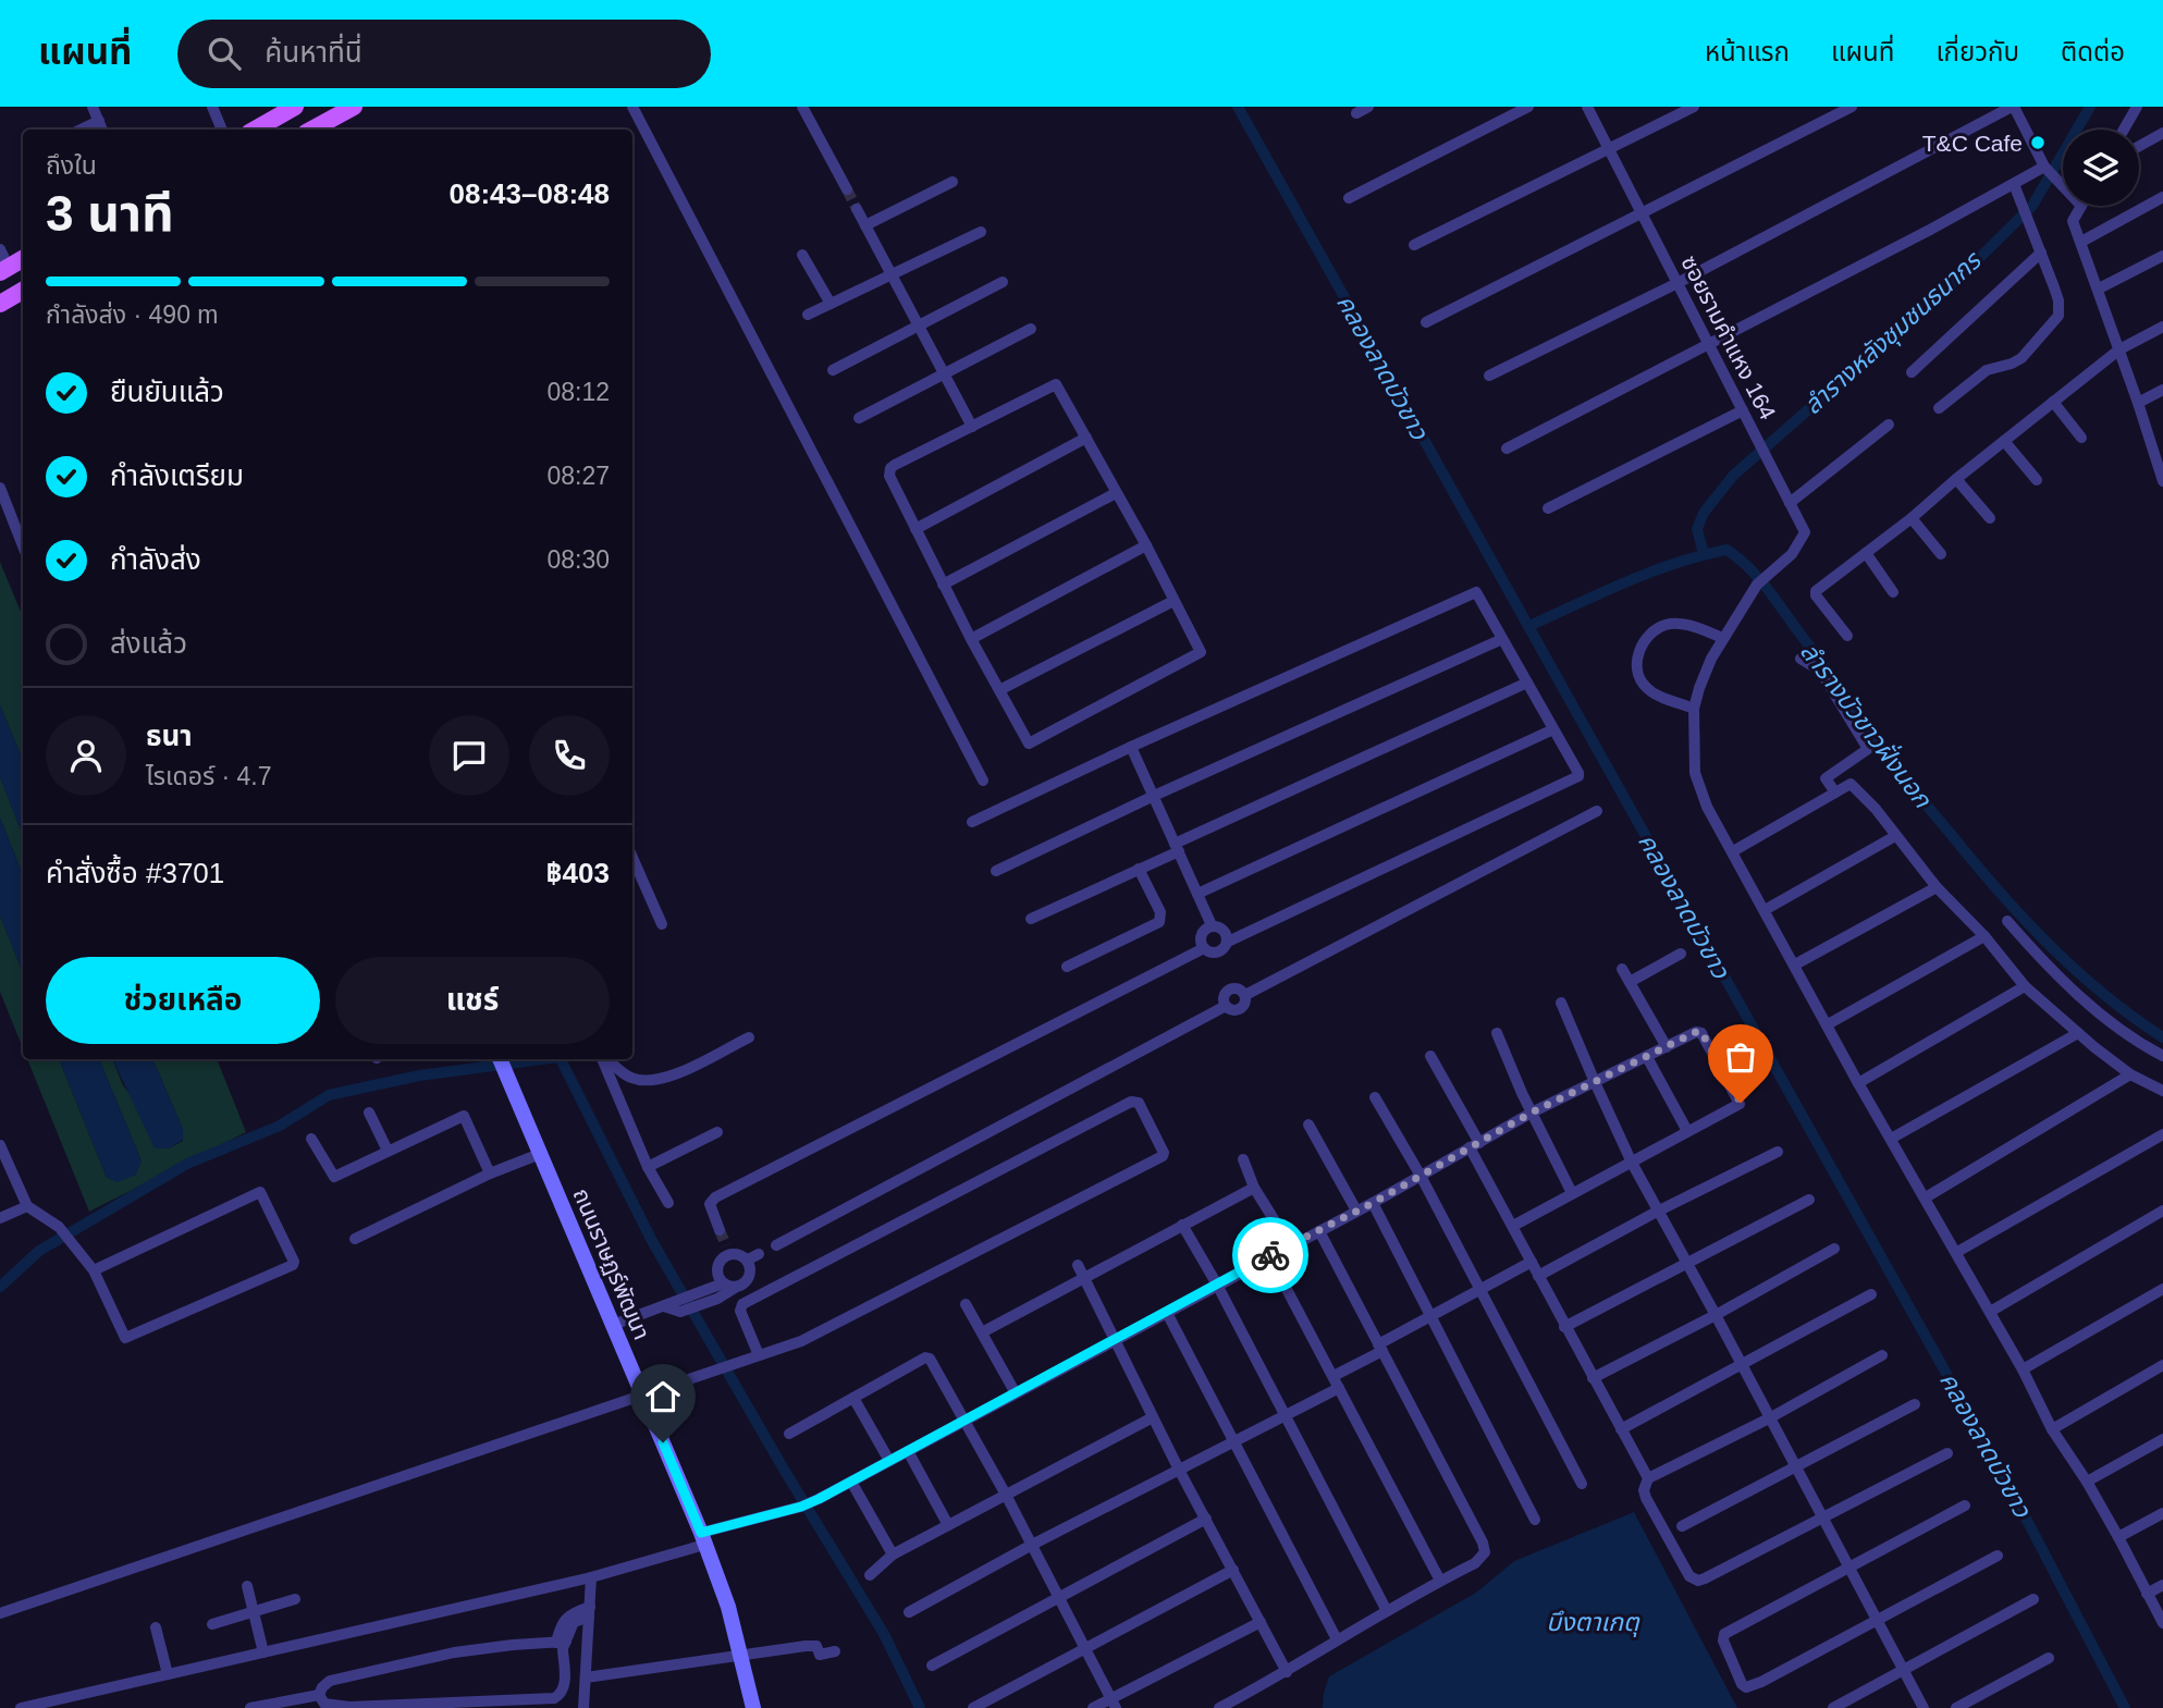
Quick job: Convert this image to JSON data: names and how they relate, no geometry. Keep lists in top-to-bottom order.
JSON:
{
  "streets": {
    "street": ["ซอยรามคำแหง 164", "ถนนราษฏร์พัฒนา"]
  },
  "water": [
    "ลำรางหลังชุมชนธนากร",
    "คลองลาดบัวขาว",
    "ลำรางบัวขาวฝั่งนอก",
    "บึงตาเกตุ"
  ],
  "places": ["T&C Cafe"],
  "page": {
    "header": "แผนที่",
    "search": "ค้นหาที่นี่",
    "nav": [
      "หน้าแรก",
      "แผนที่",
      "เกี่ยวกับ",
      "ติดต่อ"
    ],
    "heading": ["3 นาที", "ถึงใน", "08:43–08:48"],
    "panel": [
      "ธนา",
      "ไรเดอร์ · 4.7",
      "คำสั่งซื้อ #3701",
      "฿403"
    ],
    "bar": "กำลังส่ง · 490 m",
    "list": [
      ["ยืนยันแล้ว", "08:12"],
      ["กำลังเตรียม", "08:27"],
      ["กำลังส่ง", "08:30"],
      "ส่งแล้ว"
    ],
    "buttons": ["ช่วยเหลือ", "แชร์"]
  }
}
